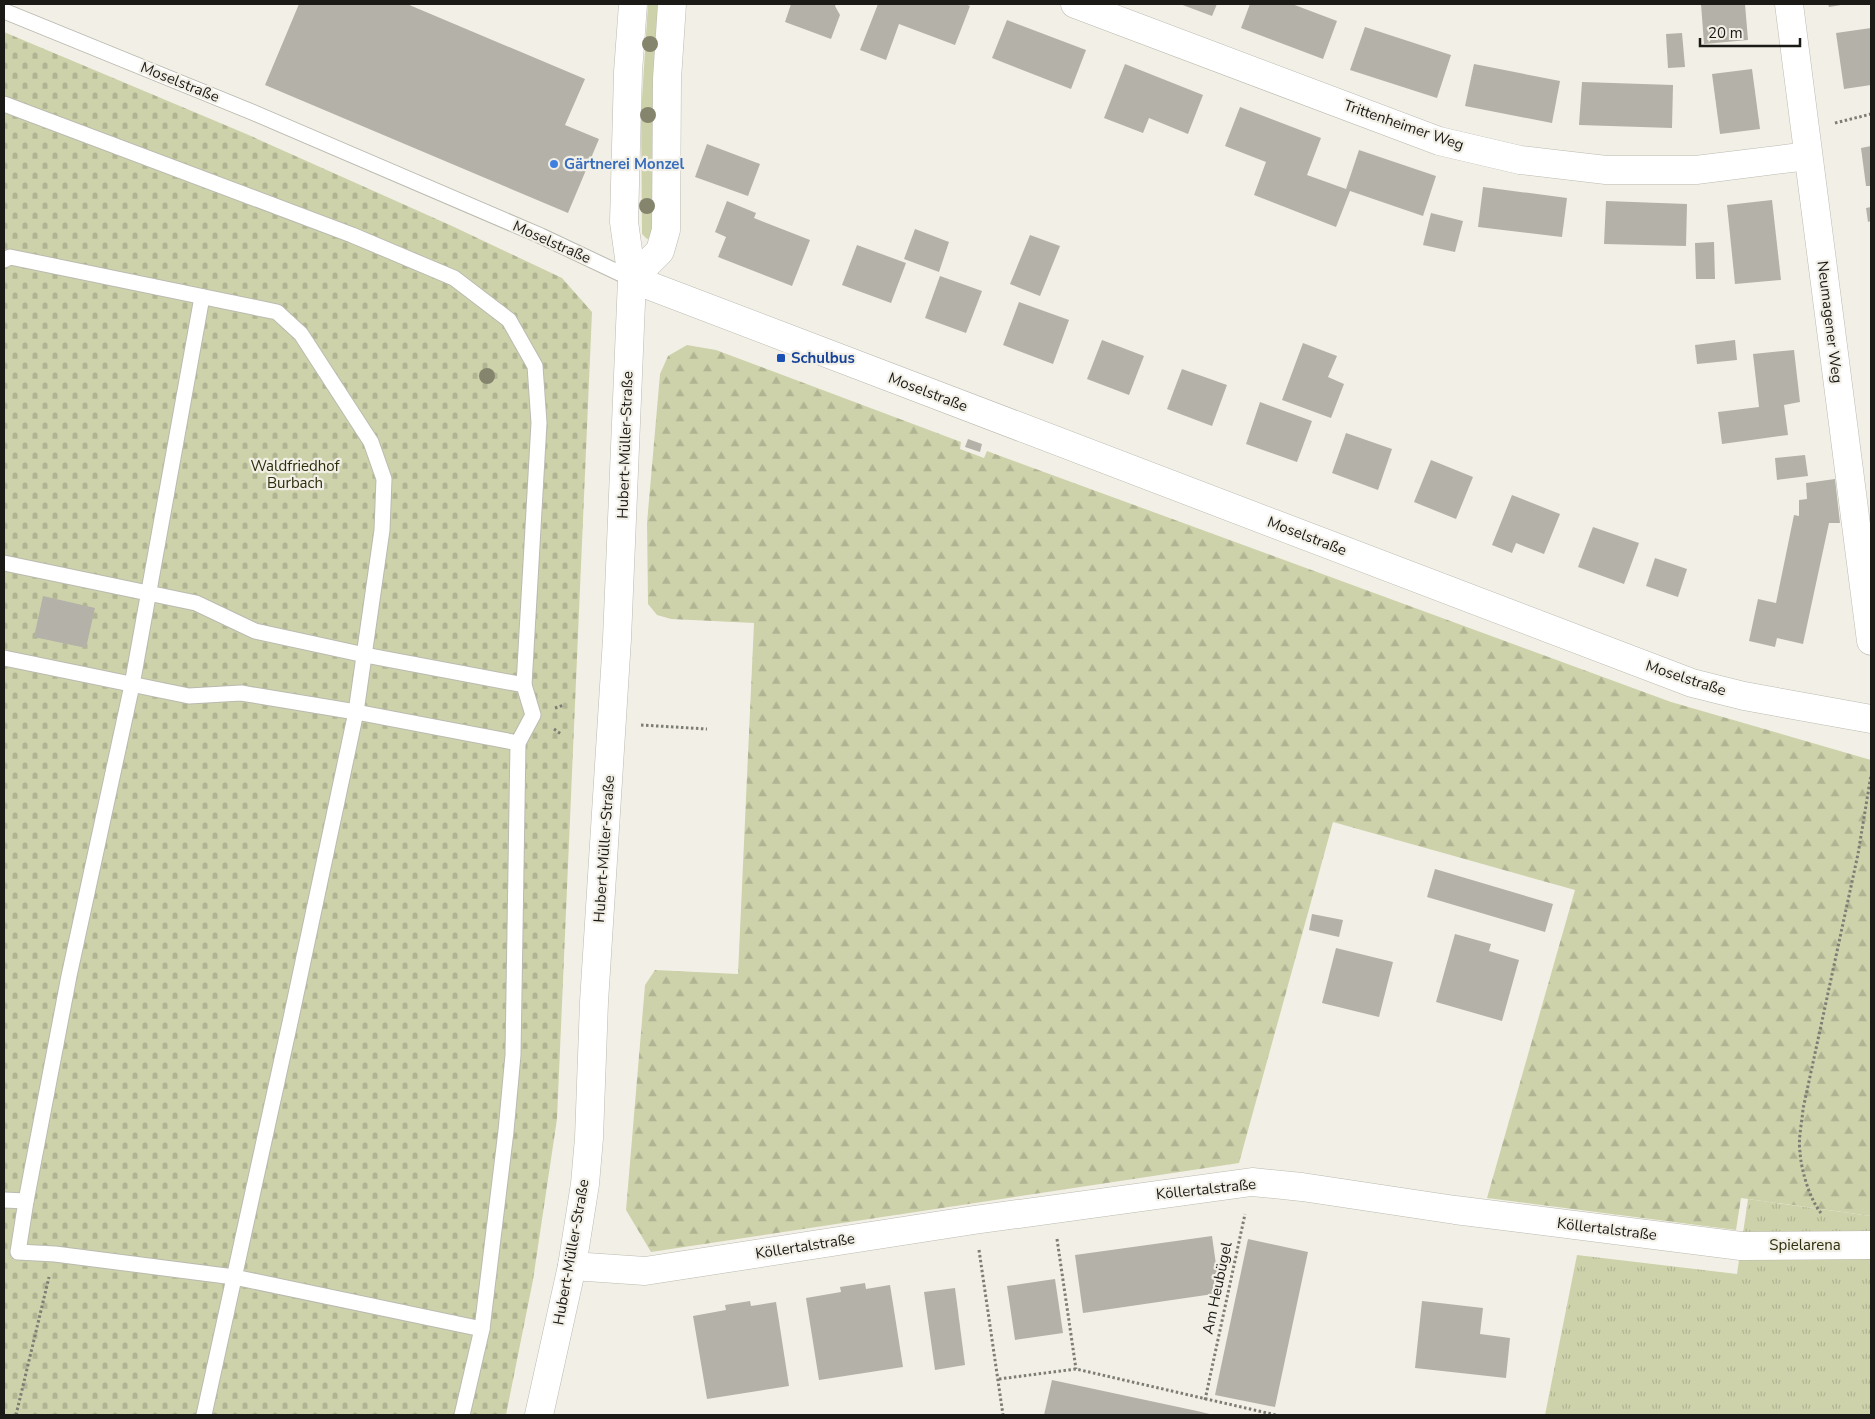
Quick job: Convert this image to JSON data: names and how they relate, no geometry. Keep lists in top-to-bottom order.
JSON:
{
  "streets": {
    "street": [
      "Moselstraße",
      "Trittenheimer Weg",
      "Neumagener Weg",
      "Hubert-Müller-Straße",
      "Köllertalstraße"
    ],
    "path": ["Am Heubügel"]
  },
  "crossings": [
    ["Moselstraße", "Hubert-Müller-Straße"],
    ["Trittenheimer Weg", "Neumagener Weg"],
    ["Hubert-Müller-Straße", "Köllertalstraße"],
    ["Köllertalstraße", "Am Heubügel"]
  ],
  "parks": ["Waldfriedhof Burbach", "Spielarena"],
  "places": {
    "other": ["Gärtnerei Monzel"],
    "transit": ["Schulbus"]
  },
  "scale_bar": "20 m"
}
